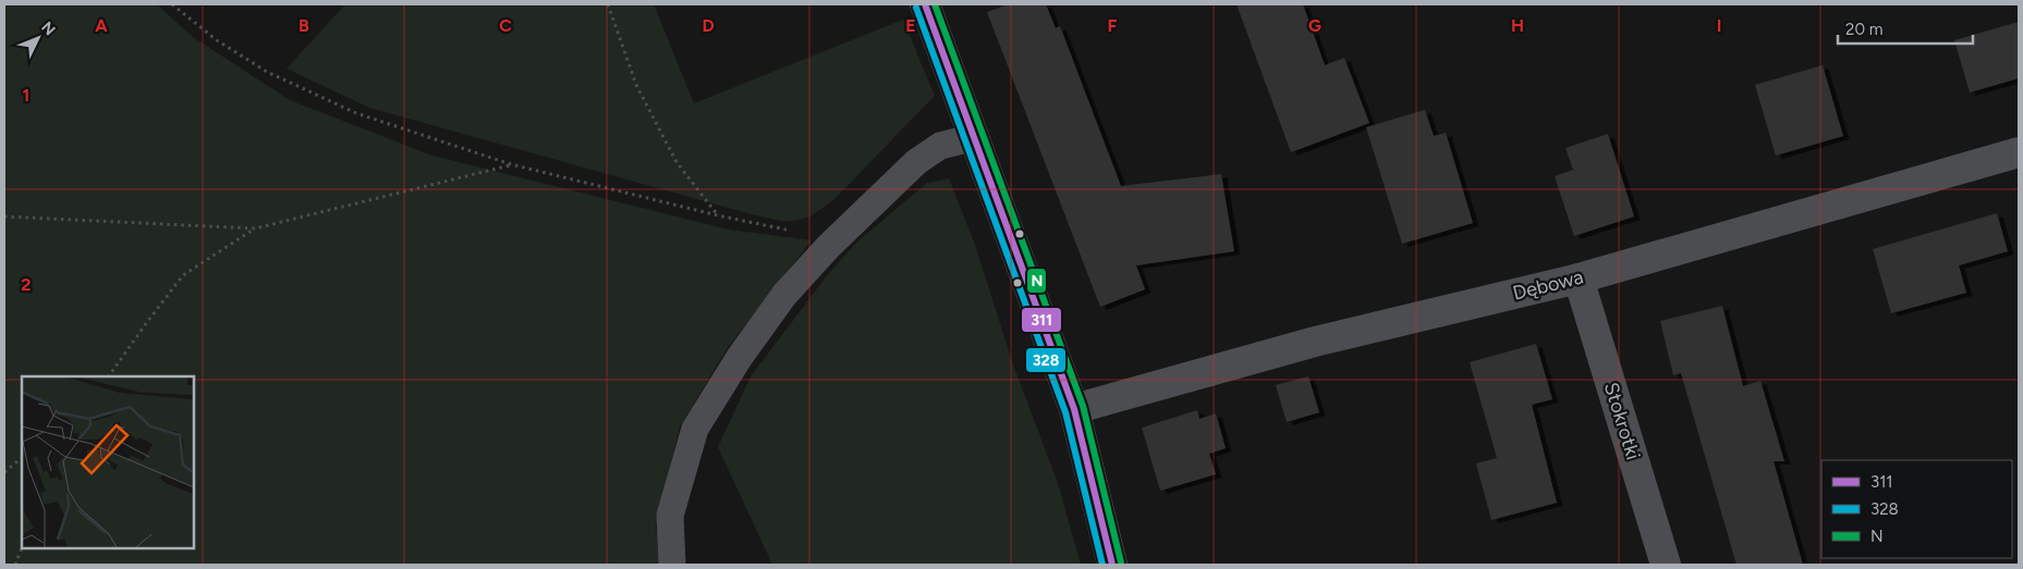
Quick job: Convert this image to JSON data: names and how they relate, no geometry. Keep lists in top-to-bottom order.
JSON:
{
  "streets": {
    "street": ["Dębowa", "Stokrotki"]
  },
  "crossings": [
    ["Dębowa", "Stokrotki"]
  ],
  "lines": ["transit line 311", "transit line N", "transit line 328"],
  "legend": ["311", "328", "N"],
  "scale_bar": "20 m",
  "north": "top right",
  "grid": {
    "columns": [
      "A",
      "B",
      "C",
      "D",
      "E",
      "F",
      "G",
      "H",
      "I"
    ],
    "rows": ["1", "2"]
  }
}
